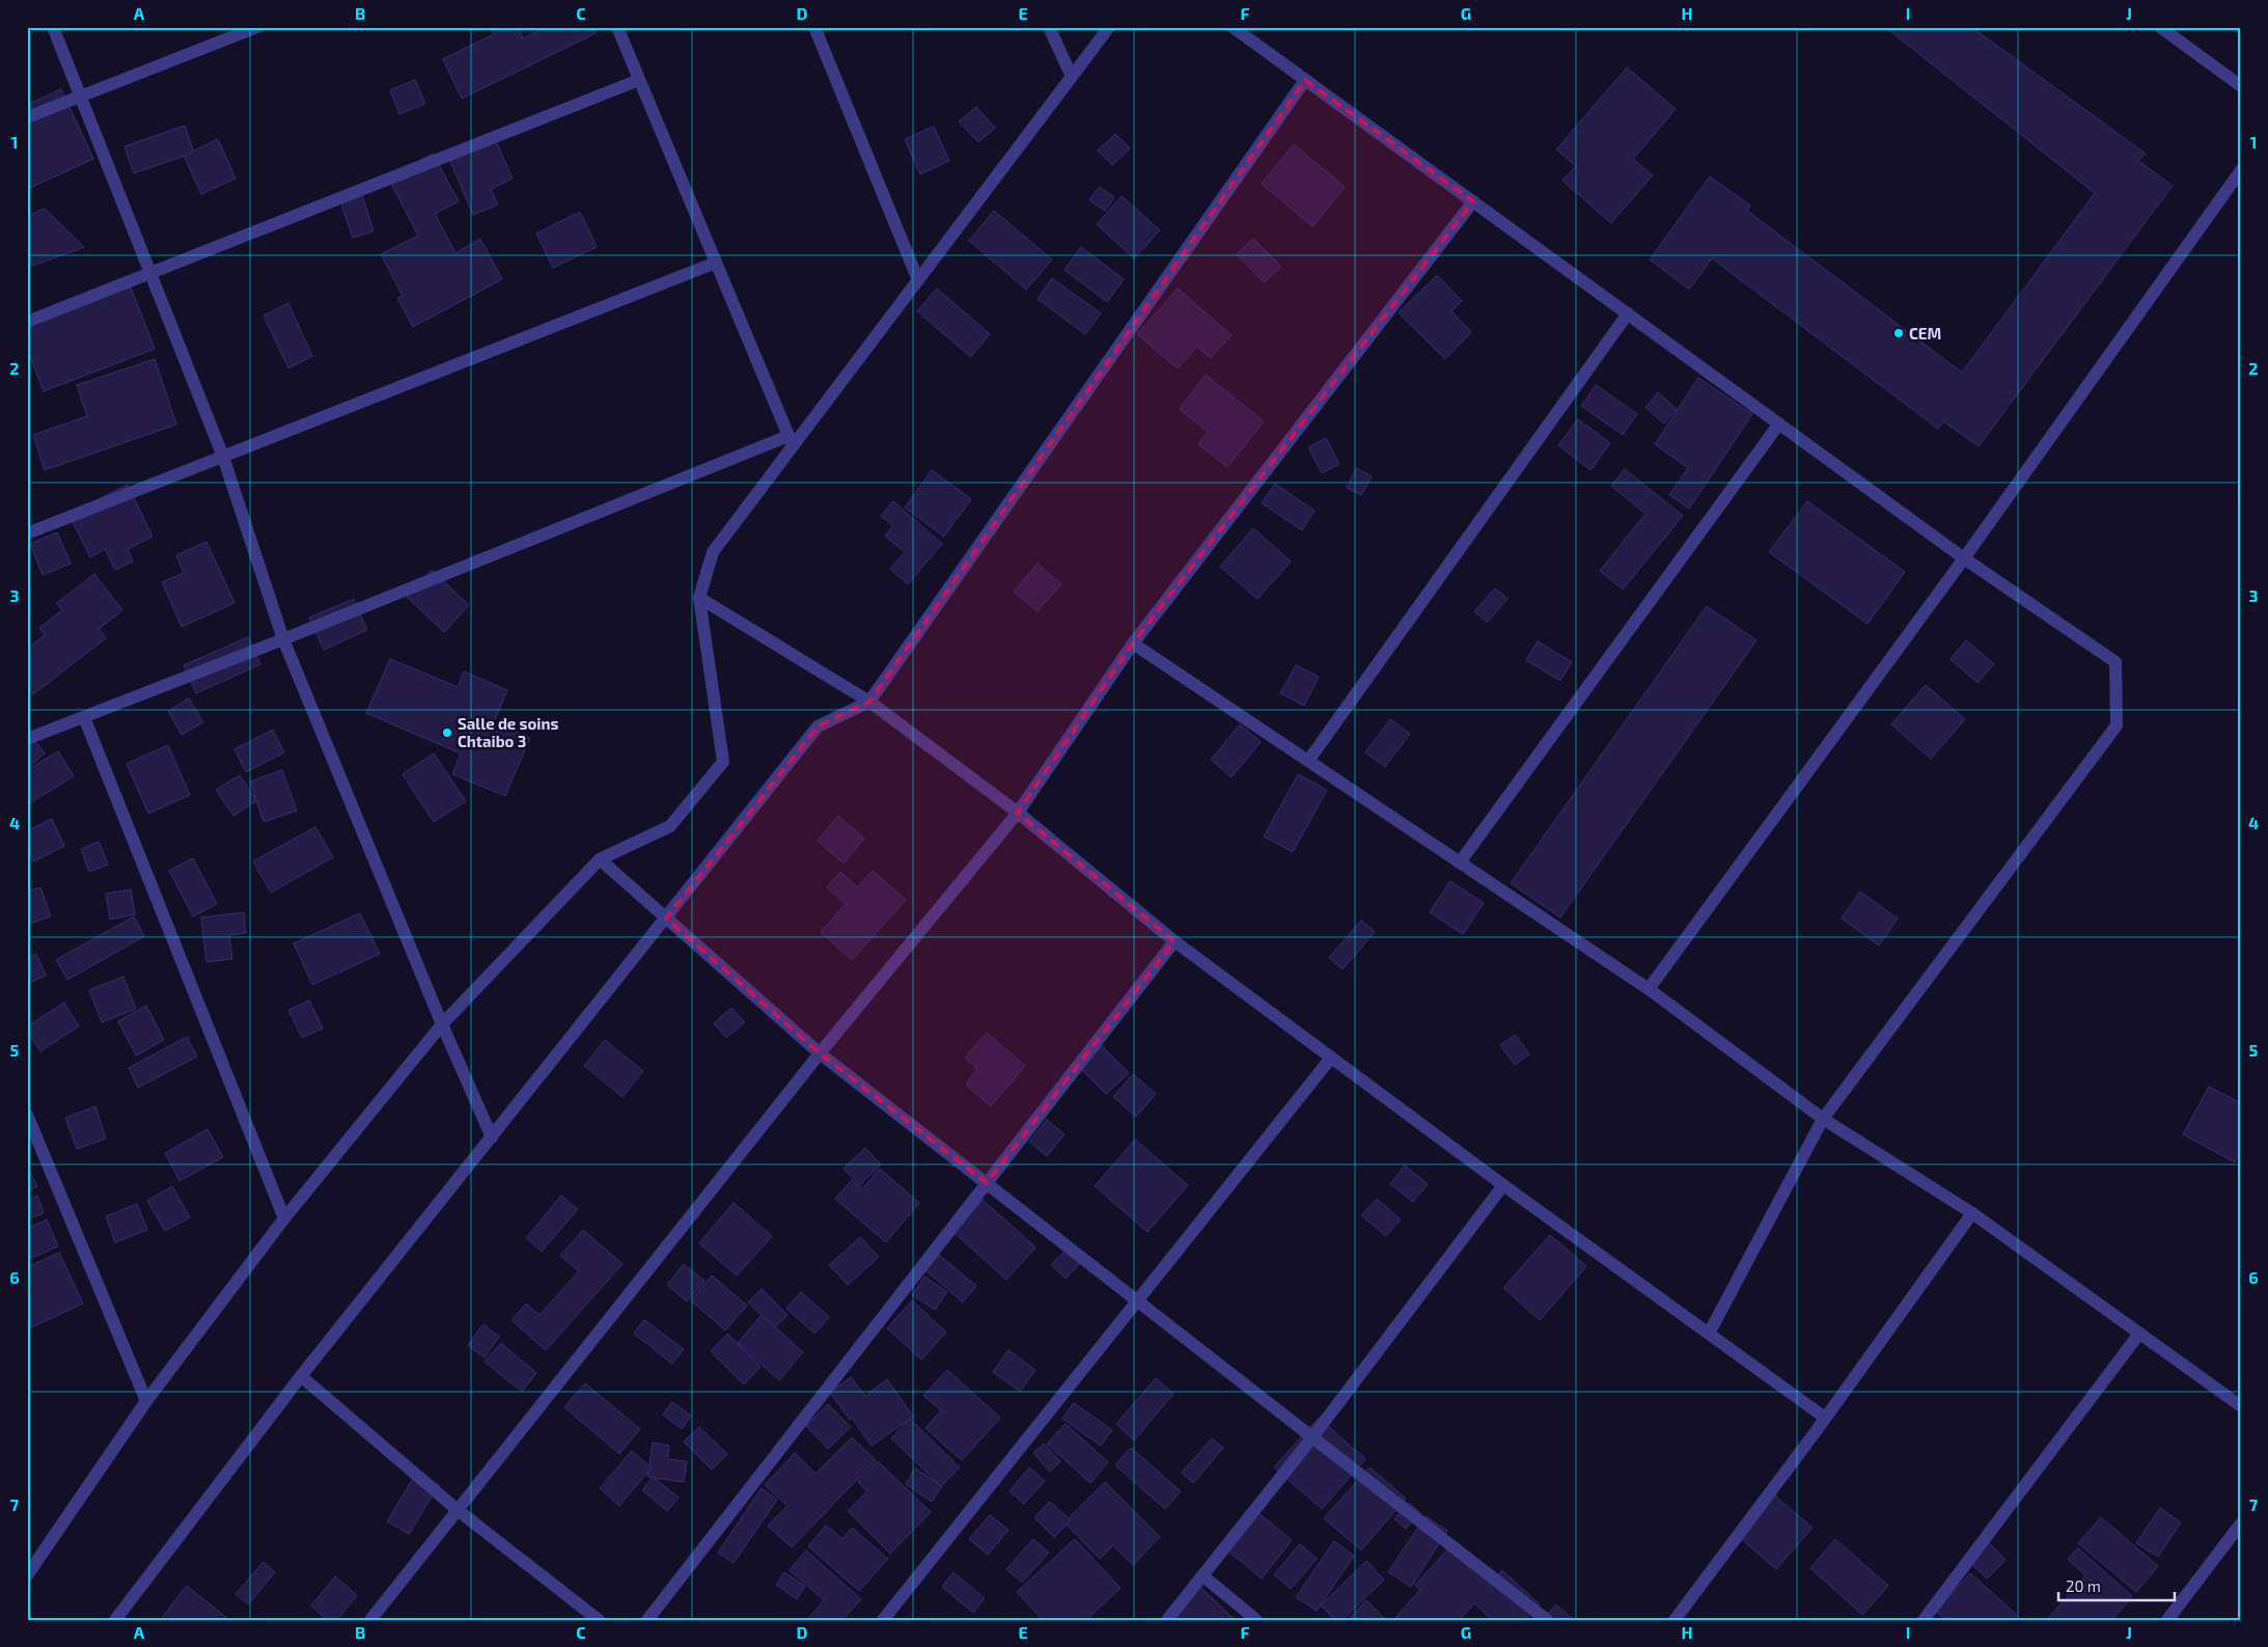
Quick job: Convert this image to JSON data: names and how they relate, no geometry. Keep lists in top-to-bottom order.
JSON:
{
  "places": ["CEM", "Salle de soins Chtaibo 3"],
  "scale_bar": "20 m",
  "grid": {
    "columns": [
      "A",
      "B",
      "C",
      "D",
      "E",
      "F",
      "G",
      "H",
      "I",
      "J"
    ],
    "rows": [
      "1",
      "2",
      "3",
      "4",
      "5",
      "6",
      "7"
    ]
  }
}
